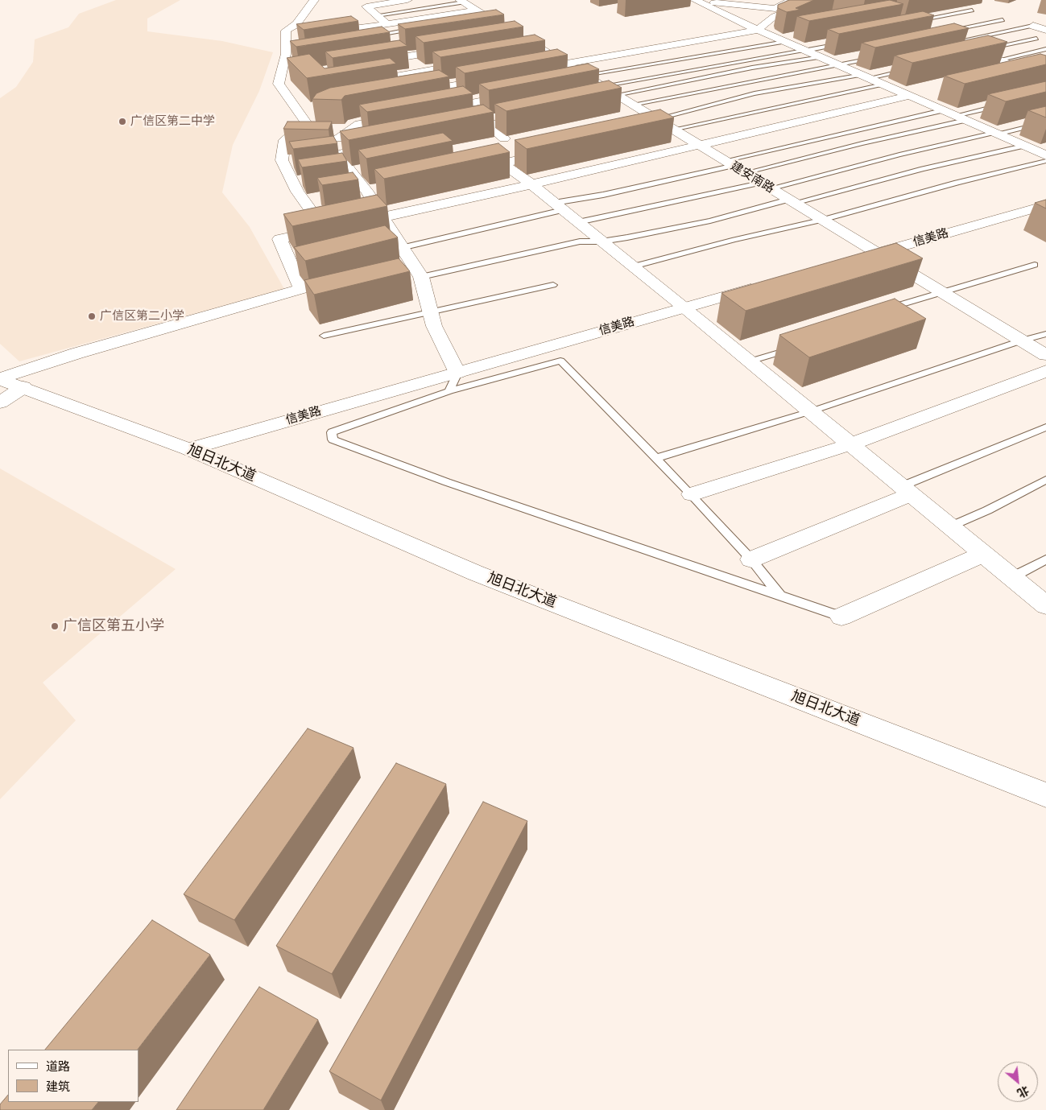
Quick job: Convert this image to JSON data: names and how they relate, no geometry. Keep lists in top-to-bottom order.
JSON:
{
  "streets": {
    "street": ["建安南路", "信美路", "旭日北大道"]
  },
  "crossings": [
    ["建安南路", "信美路"],
    ["信美路", "旭日北大道"]
  ],
  "places": ["广信区第二中学", "广信区第二小学", "广信区第五小学"],
  "legend": ["道路", "建筑"],
  "north": "bottom right"
}
